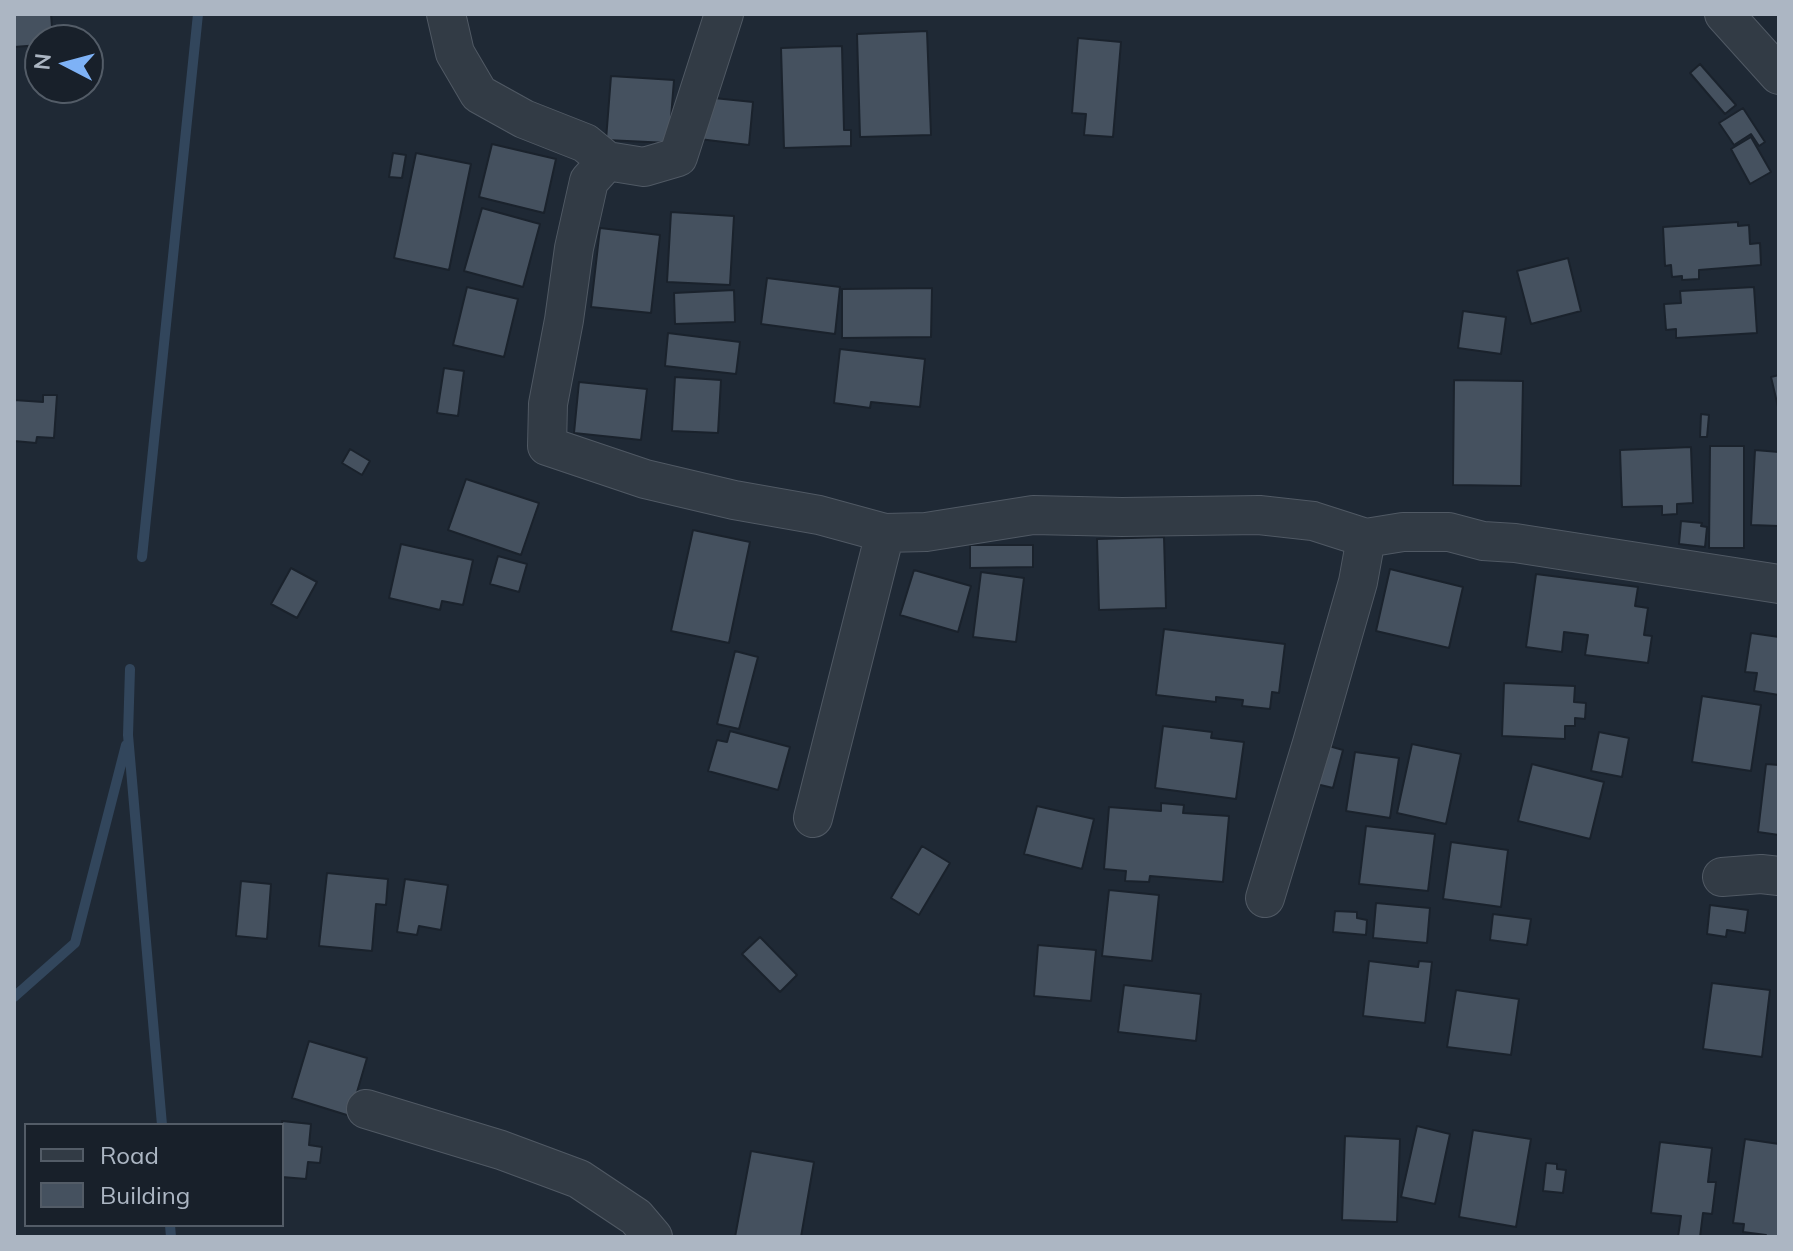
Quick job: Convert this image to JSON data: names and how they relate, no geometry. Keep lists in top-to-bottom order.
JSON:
{
  "legend": ["Road", "Building"],
  "north": "left"
}
